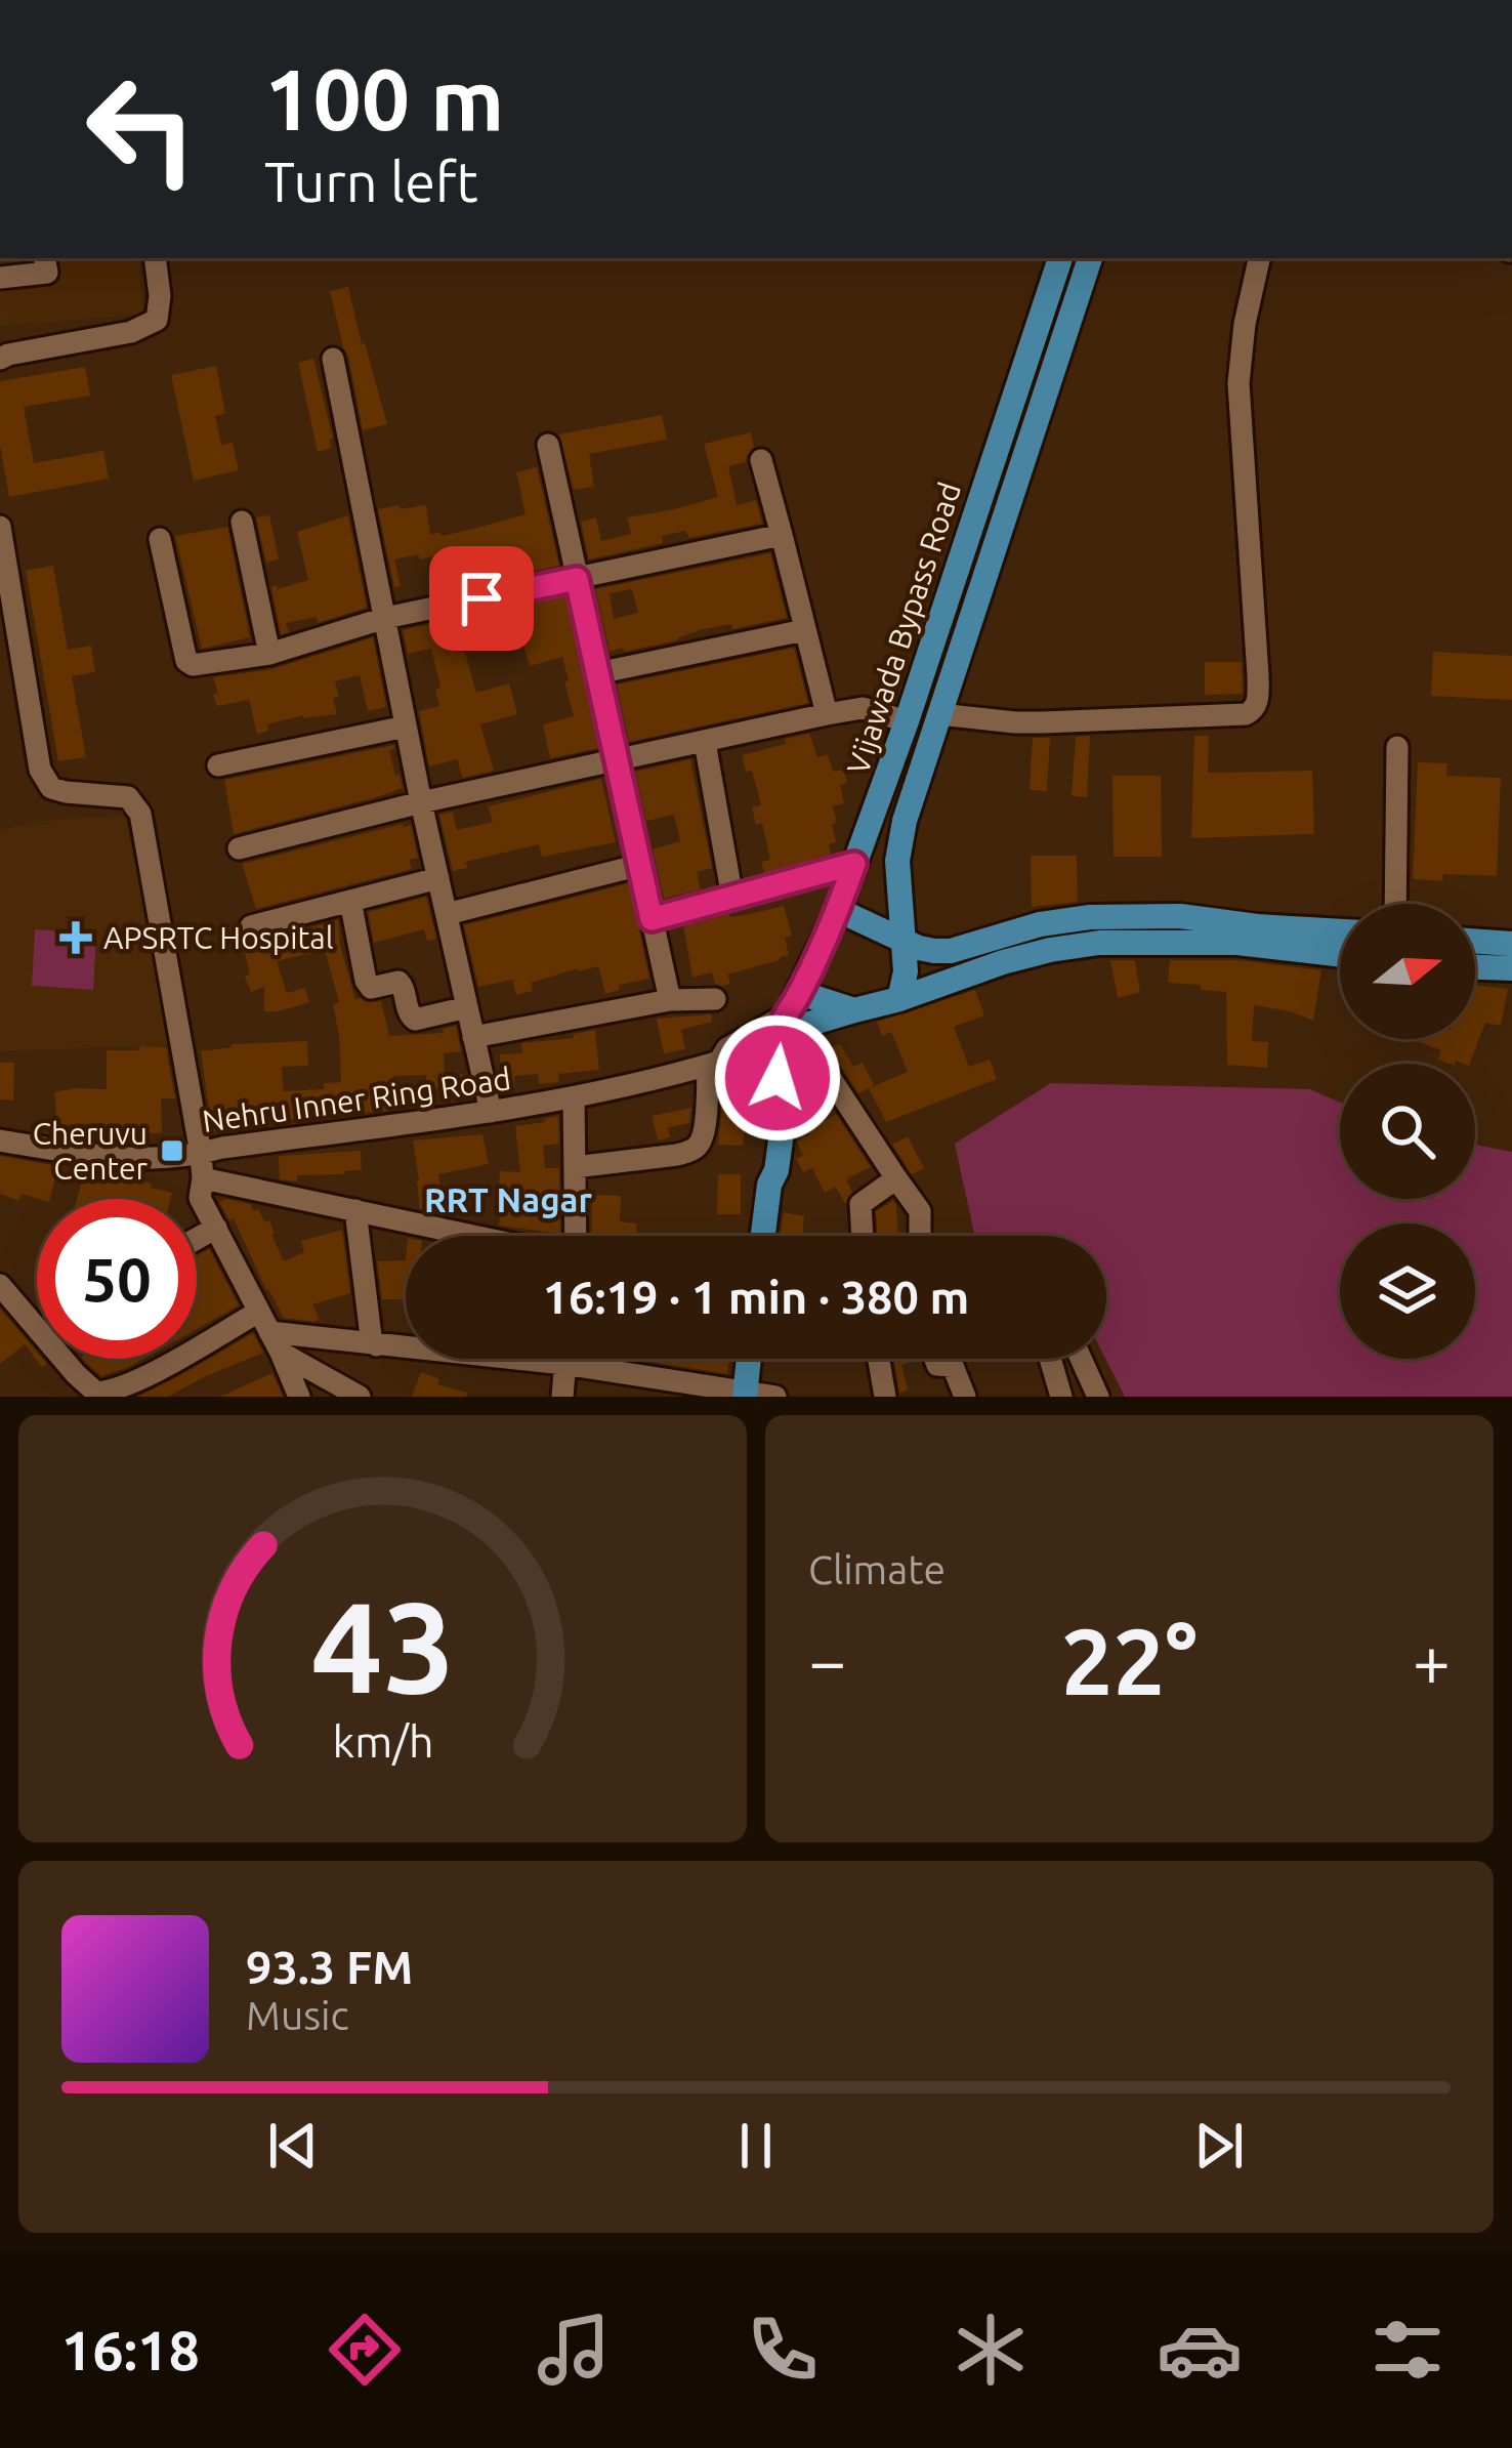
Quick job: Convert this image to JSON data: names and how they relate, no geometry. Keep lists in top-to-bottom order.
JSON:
{
  "streets": {
    "main road": ["Vijawada Bypass Road"],
    "street": ["Nehru Inner Ring Road"]
  },
  "crossings": [
    ["Vijawada Bypass Road", "Nehru Inner Ring Road"]
  ],
  "districts": ["RRT Nagar"],
  "places": {
    "health": ["APSRTC Hospital"],
    "transit": ["Cheruvu Center"]
  },
  "north": "right",
  "page": {
    "turn": ["100 m", "Turn left"],
    "limit": "50",
    "trip": "16:19 · 1 min · 380 m",
    "tile": "Climate",
    "heat": ["−", "22°", "+"],
    "song": ["93.3 FM", "Music"],
    "tabs": "16:18",
    "gauge": ["43", "km/h"]
  }
}
